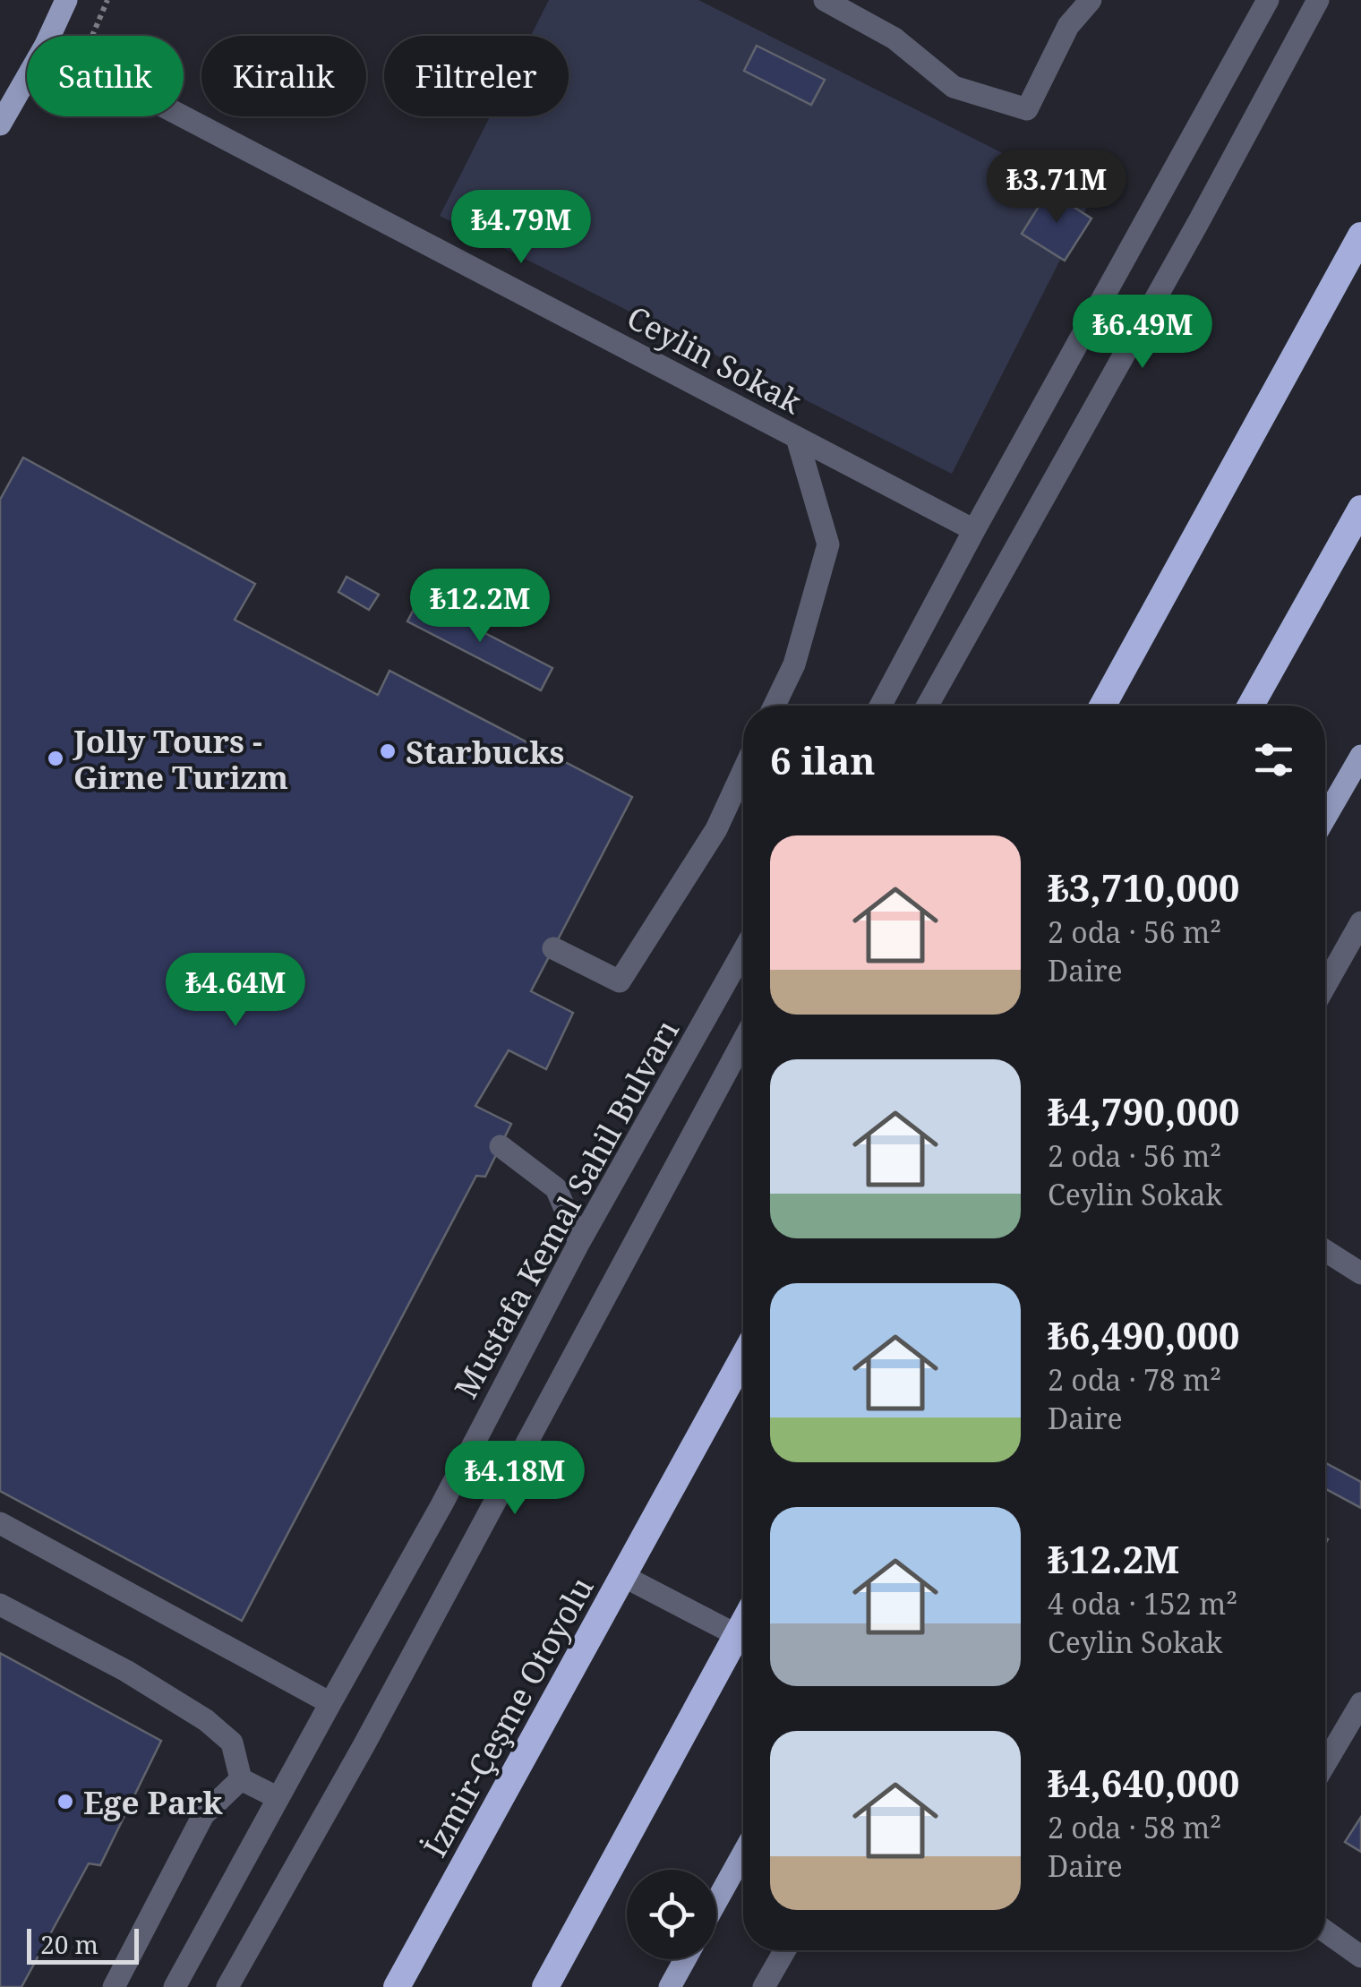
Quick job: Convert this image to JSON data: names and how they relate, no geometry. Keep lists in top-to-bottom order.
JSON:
{
  "streets": {
    "highway": ["İzmir-Çeşme Otoyolu"],
    "street": ["Ceylin Sokak", "Mustafa Kemal Sahil Bulvarı"]
  },
  "places": ["Starbucks", "Jolly Tours - Girne Turizm", "Ege Park"],
  "scale_bar": "20 m",
  "page": {
    "chip": ["Satılık", "Kiralık", "Filtreler"],
    "price": [
      "₺3.71M",
      "₺4.79M",
      "₺6.49M",
      "₺12.2M",
      "₺4.64M",
      "₺4.18M"
    ],
    "heading": "6 ilan",
    "list": [
      {
        "name": "₺3,710,000",
        "note": "2 oda · 56 m² · Daire"
      },
      {
        "name": "₺4,790,000",
        "note": "2 oda · 56 m² · Ceylin Sokak"
      },
      {
        "name": "₺6,490,000",
        "note": "2 oda · 78 m² · Daire"
      },
      {
        "name": "₺12.2M",
        "note": "4 oda · 152 m² · Ceylin Sokak"
      },
      {
        "name": "₺4,640,000",
        "note": "2 oda · 58 m² · Daire"
      }
    ],
    "scale": "20 m"
  }
}
